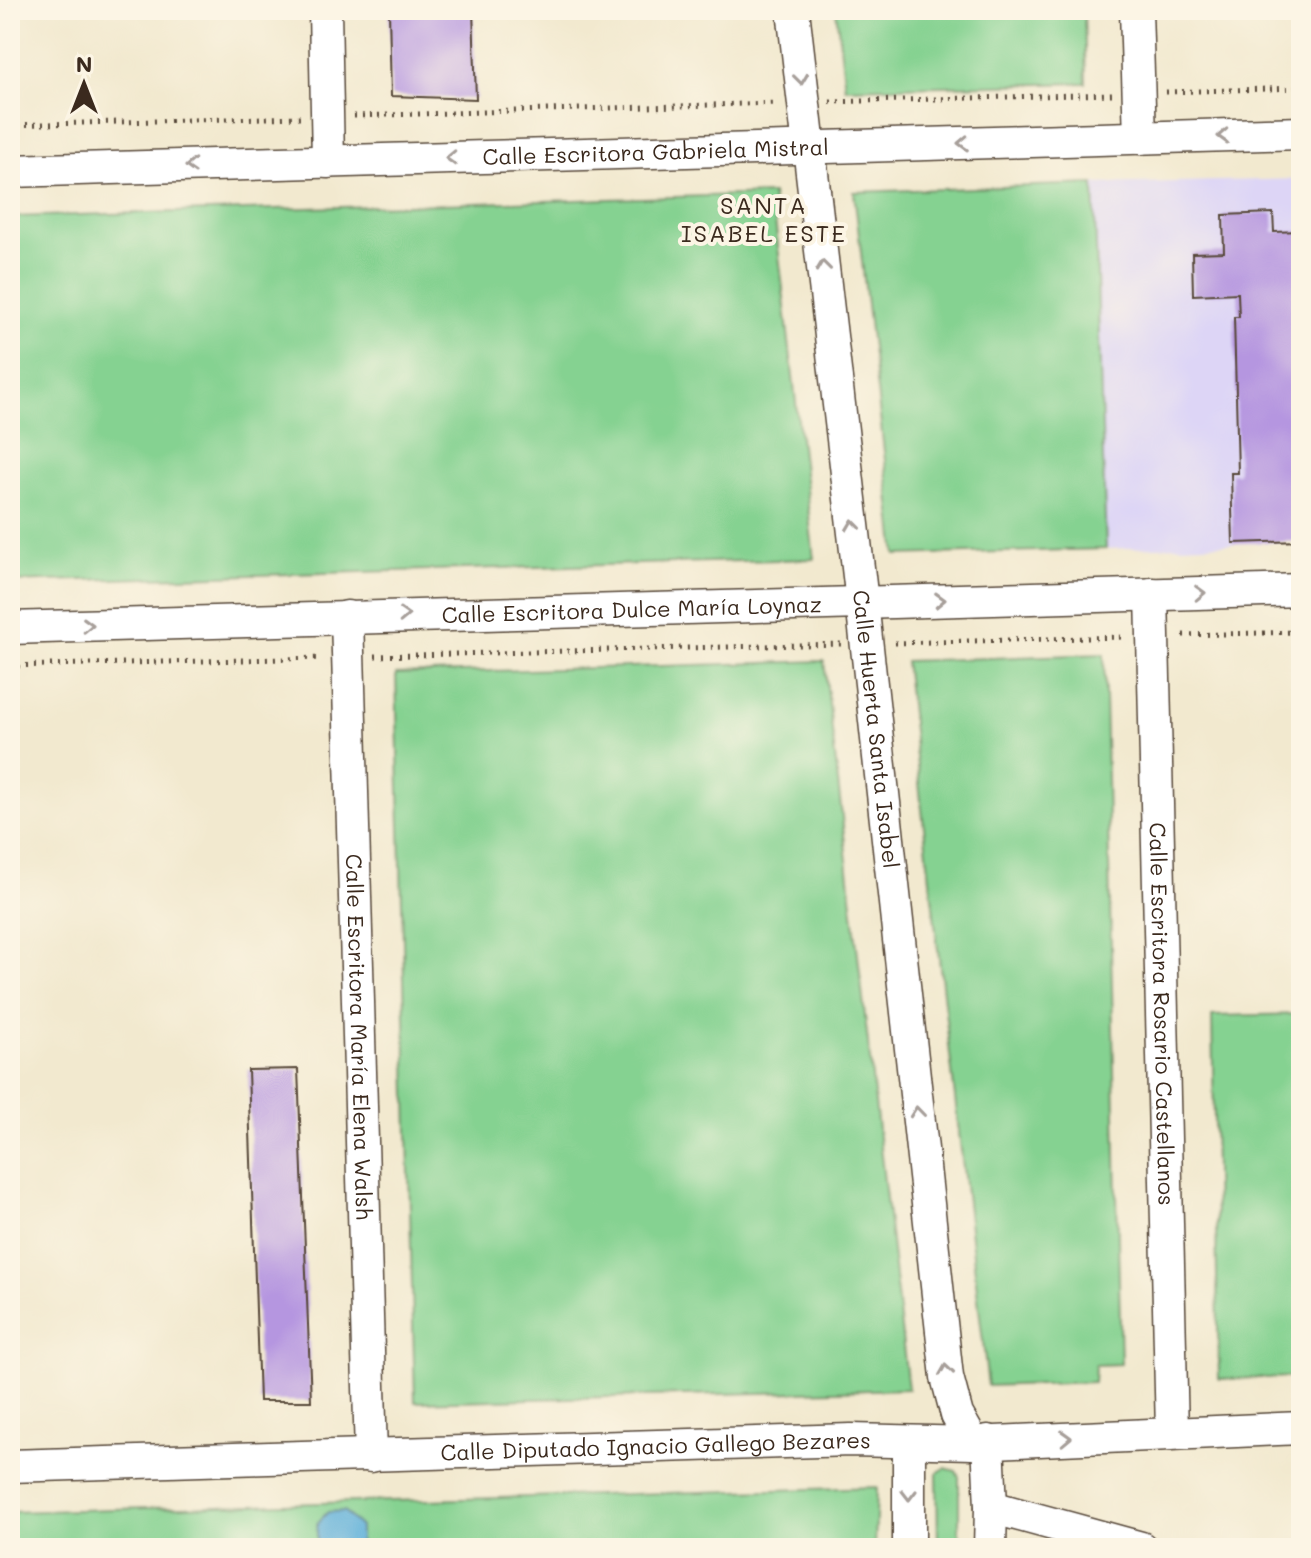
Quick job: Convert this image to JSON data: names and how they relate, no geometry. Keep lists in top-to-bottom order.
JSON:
{
  "streets": {
    "street": [
      "Calle Escritora Gabriela Mistral",
      "Calle Escritora Dulce María Loynaz",
      "Calle Huerta Santa Isabel",
      "Calle Escritora Rosario Castellanos",
      "Calle Escritora María Elena Walsh",
      "Calle Diputado Ignacio Gallego Bezares"
    ]
  },
  "crossings": [
    ["Calle Escritora Gabriela Mistral", "Calle Huerta Santa Isabel"],
    ["Calle Escritora Dulce María Loynaz", "Calle Huerta Santa Isabel"],
    ["Calle Escritora Dulce María Loynaz", "Calle Escritora Rosario Castellanos"],
    ["Calle Escritora Dulce María Loynaz", "Calle Escritora María Elena Walsh"],
    ["Calle Huerta Santa Isabel", "Calle Diputado Ignacio Gallego Bezares"],
    ["Calle Escritora Rosario Castellanos", "Calle Diputado Ignacio Gallego Bezares"],
    ["Calle Escritora María Elena Walsh", "Calle Diputado Ignacio Gallego Bezares"]
  ],
  "one_way": ["Calle Escritora Gabriela Mistral", "Calle Escritora Dulce María Loynaz", "Calle Huerta Santa Isabel"],
  "districts": ["SANTA ISABEL ESTE"],
  "north": "top"
}
